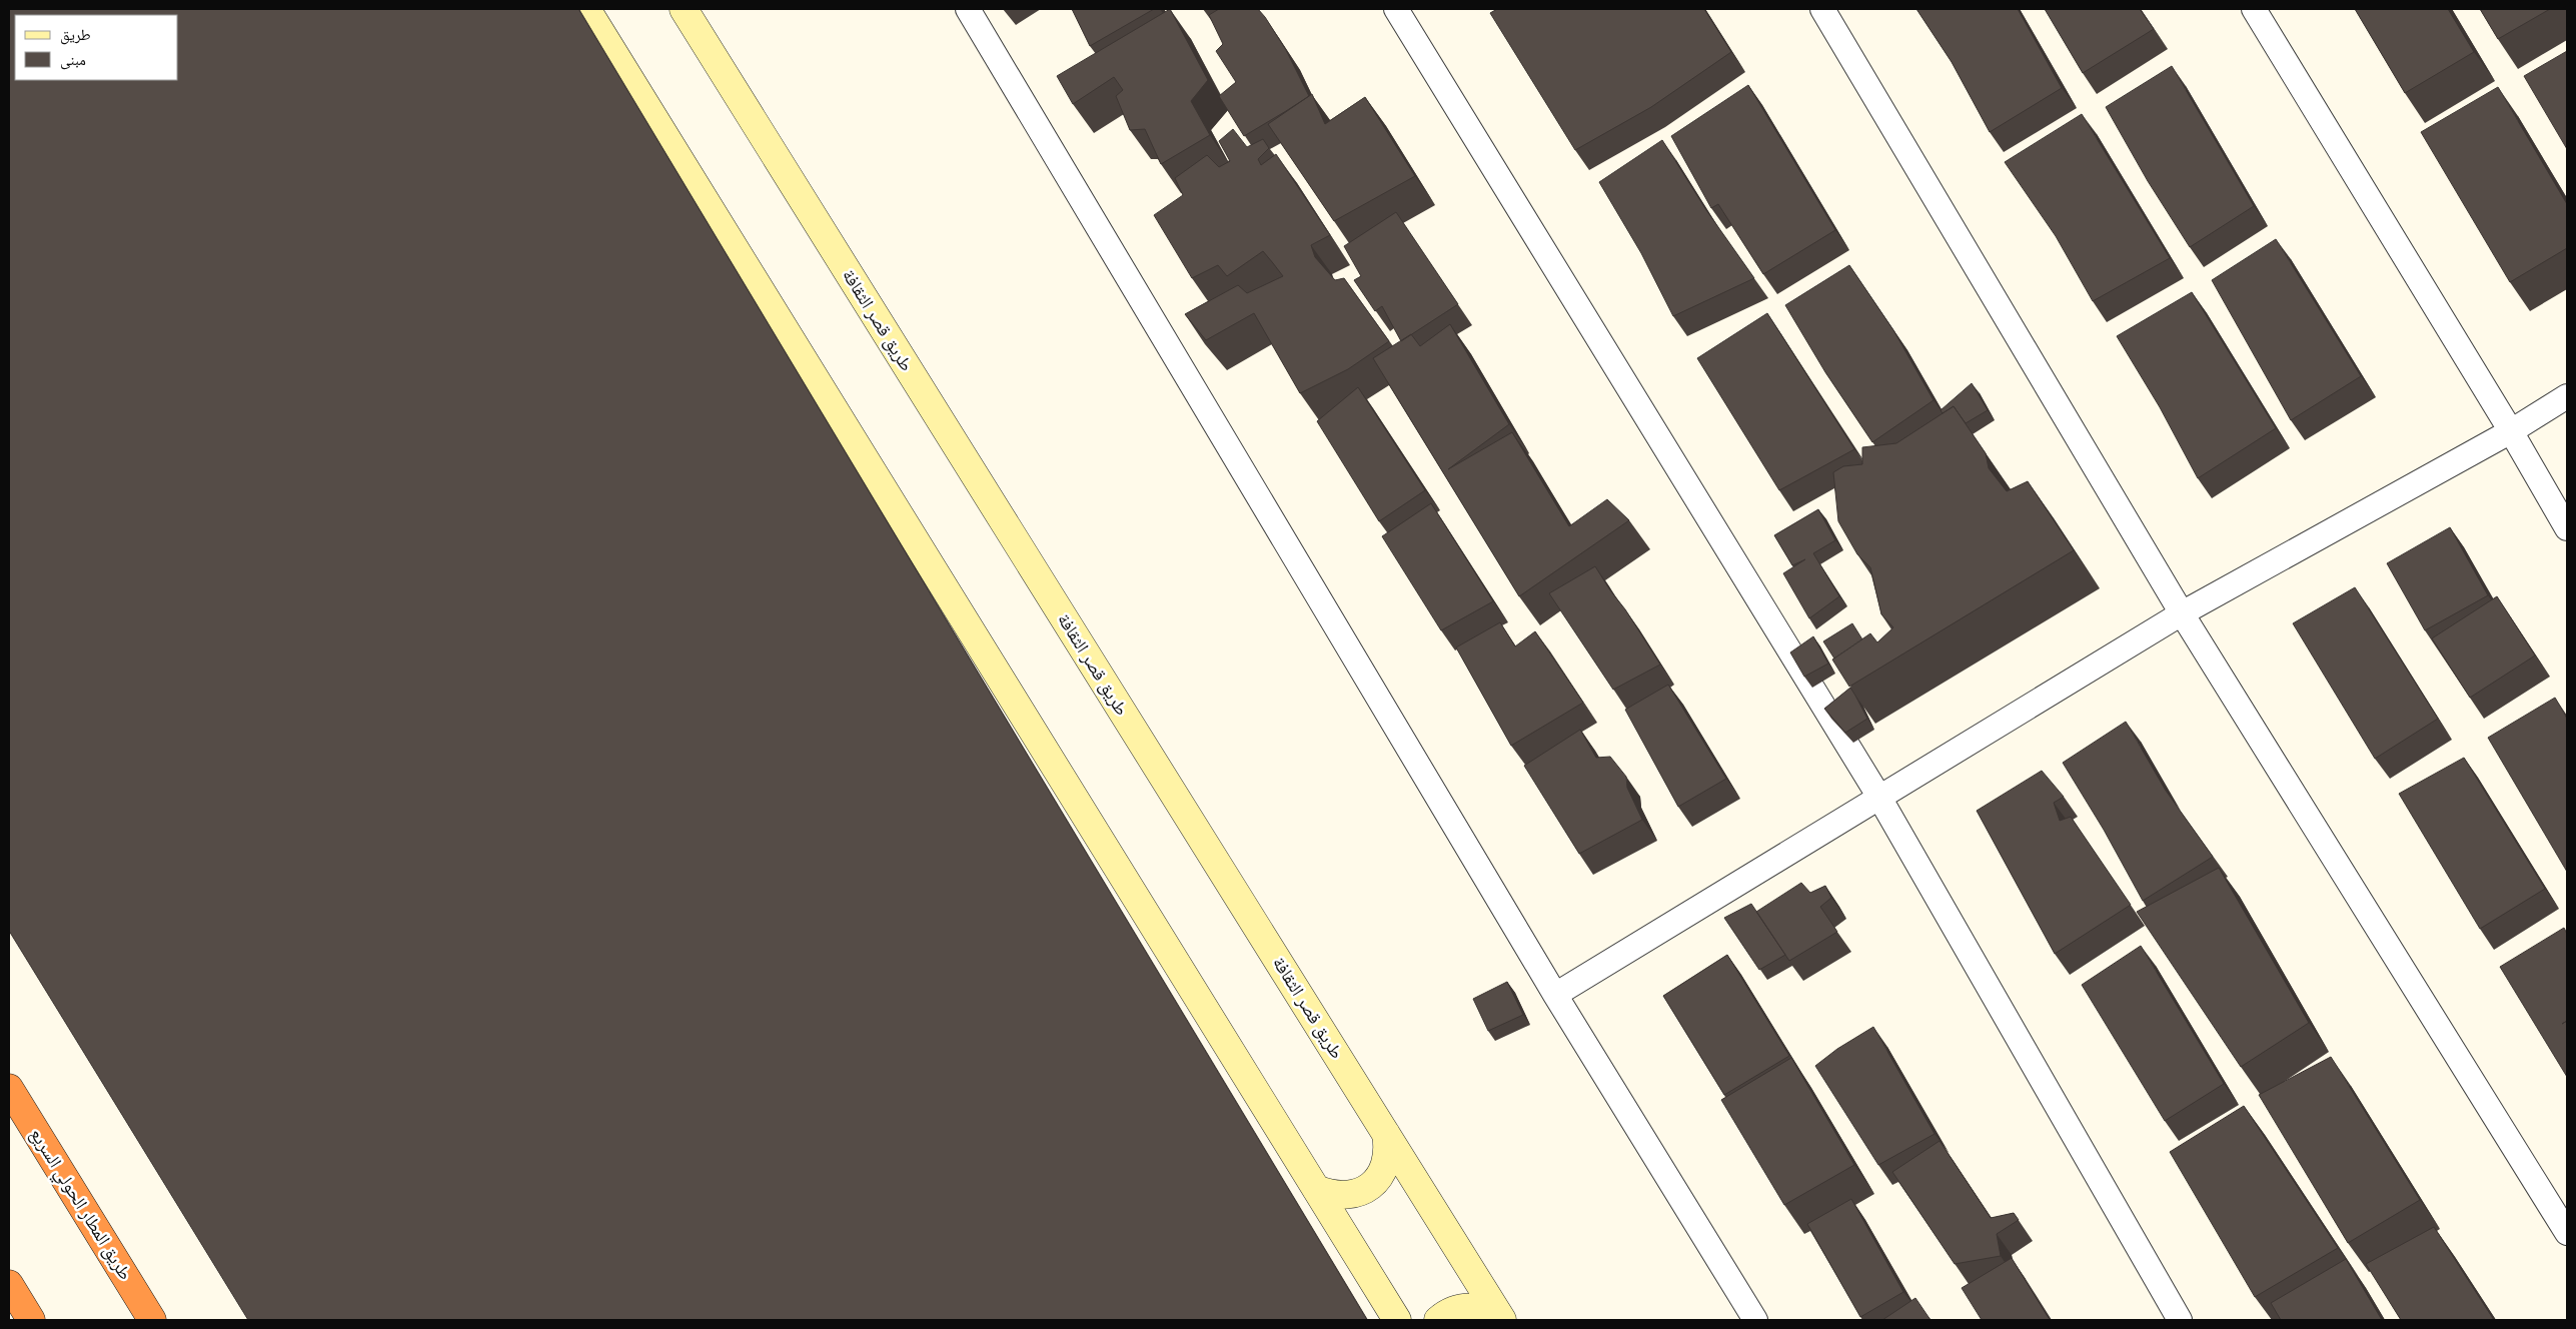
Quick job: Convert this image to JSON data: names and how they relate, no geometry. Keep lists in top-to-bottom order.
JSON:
{
  "streets": {
    "highway": ["طريق المطار الحولي السريع"],
    "street": ["طريق قصر الثقافة"]
  },
  "legend": ["طريق", "مبنى"]
}
